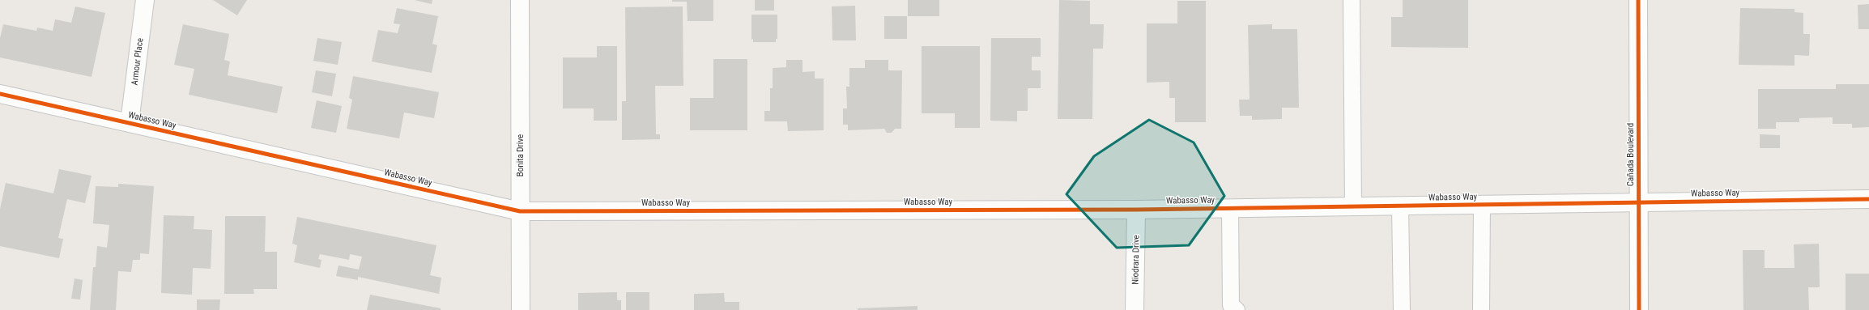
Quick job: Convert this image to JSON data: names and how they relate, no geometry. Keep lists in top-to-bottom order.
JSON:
{
  "streets": {
    "street": [
      "Armour Place",
      "Wabasso Way",
      "Cañada Boulevard",
      "Bonita Drive",
      "Niodrara Drive"
    ]
  },
  "crossings": [
    ["Armour Place", "Wabasso Way"],
    ["Wabasso Way", "Cañada Boulevard"],
    ["Wabasso Way", "Bonita Drive"],
    ["Wabasso Way", "Niodrara Drive"]
  ]
}
